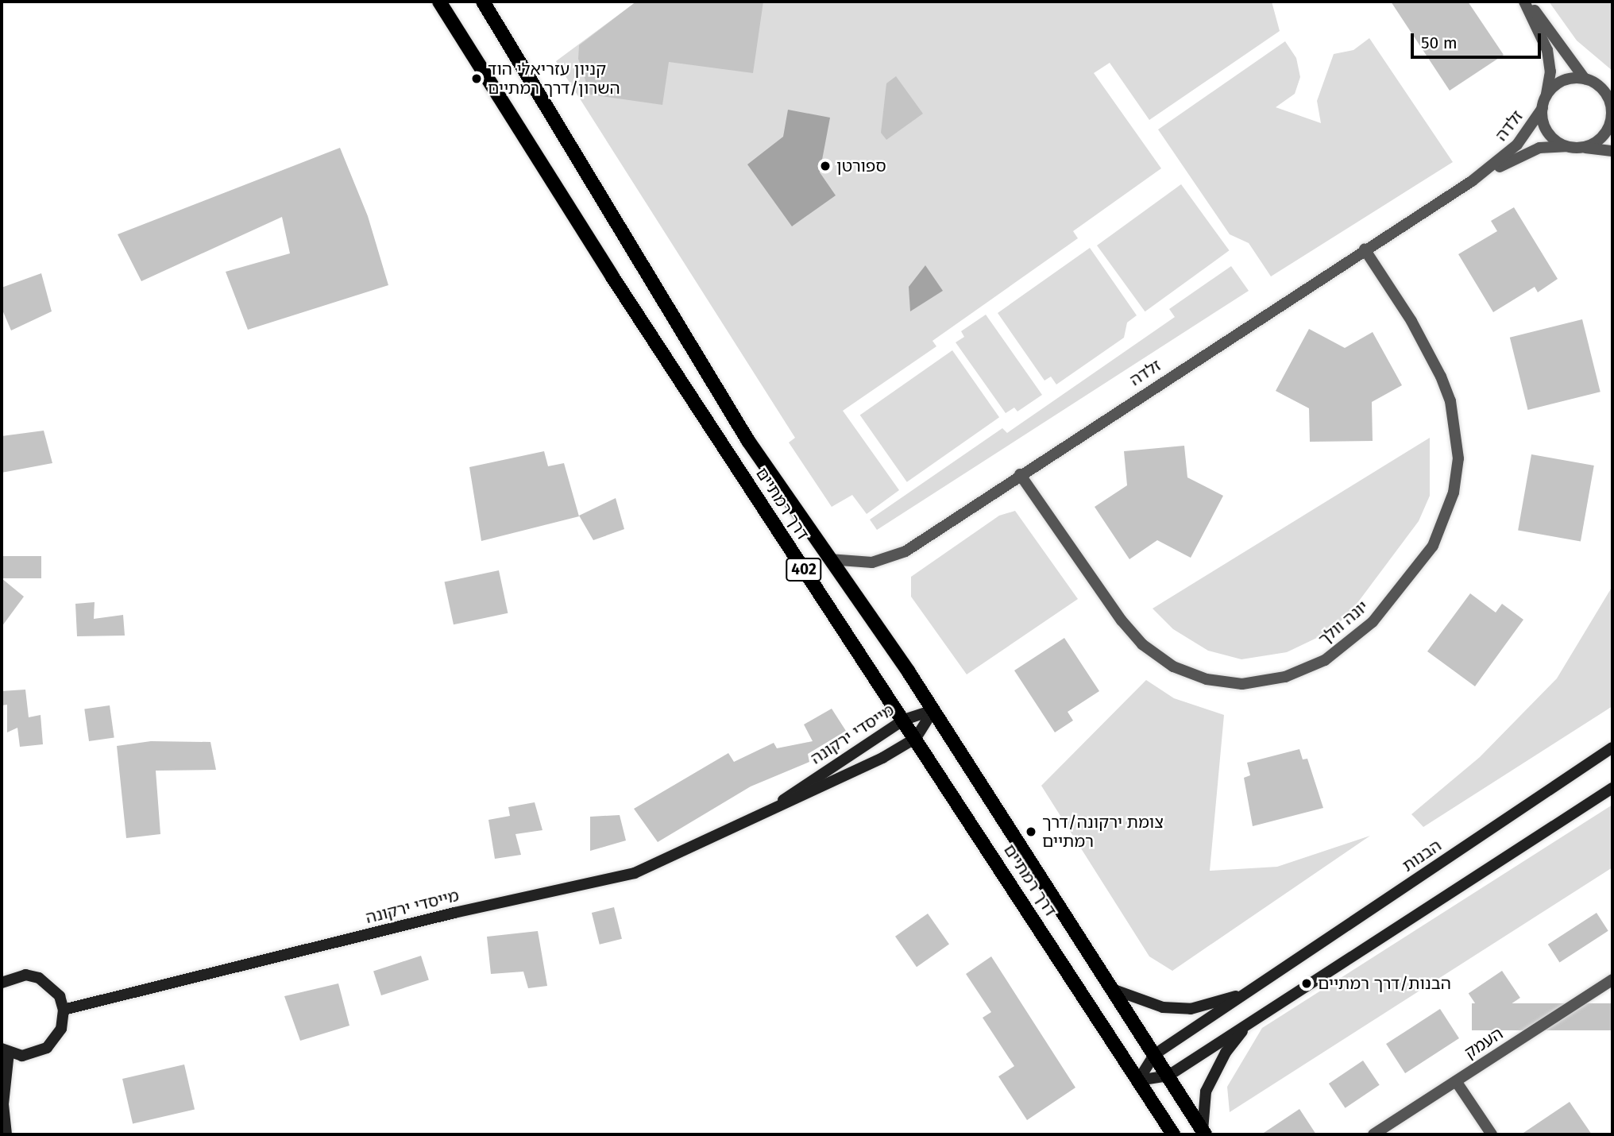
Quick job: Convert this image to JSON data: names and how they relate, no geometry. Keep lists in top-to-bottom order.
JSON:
{
  "streets": {
    "main road": ["דרך רמתיים", "402"],
    "street": [
      "זלדה",
      "יונה וולך",
      "מייסדי ירקונה",
      "הבנות",
      "העמק"
    ]
  },
  "crossings": [
    ["זלדה", "דרך רמתיים"],
    ["זלדה", "יונה וולך"],
    ["דרך רמתיים", "מייסדי ירקונה"],
    ["דרך רמתיים", "הבנות"]
  ],
  "places": [
    "קניון עזריאלי הוד השרון/דרך רמתיים",
    "ספורטן",
    "צומת ירקונה/דרך רמתיים",
    "הבנות/דרך רמתיים"
  ],
  "scale_bar": "50 m"
}
